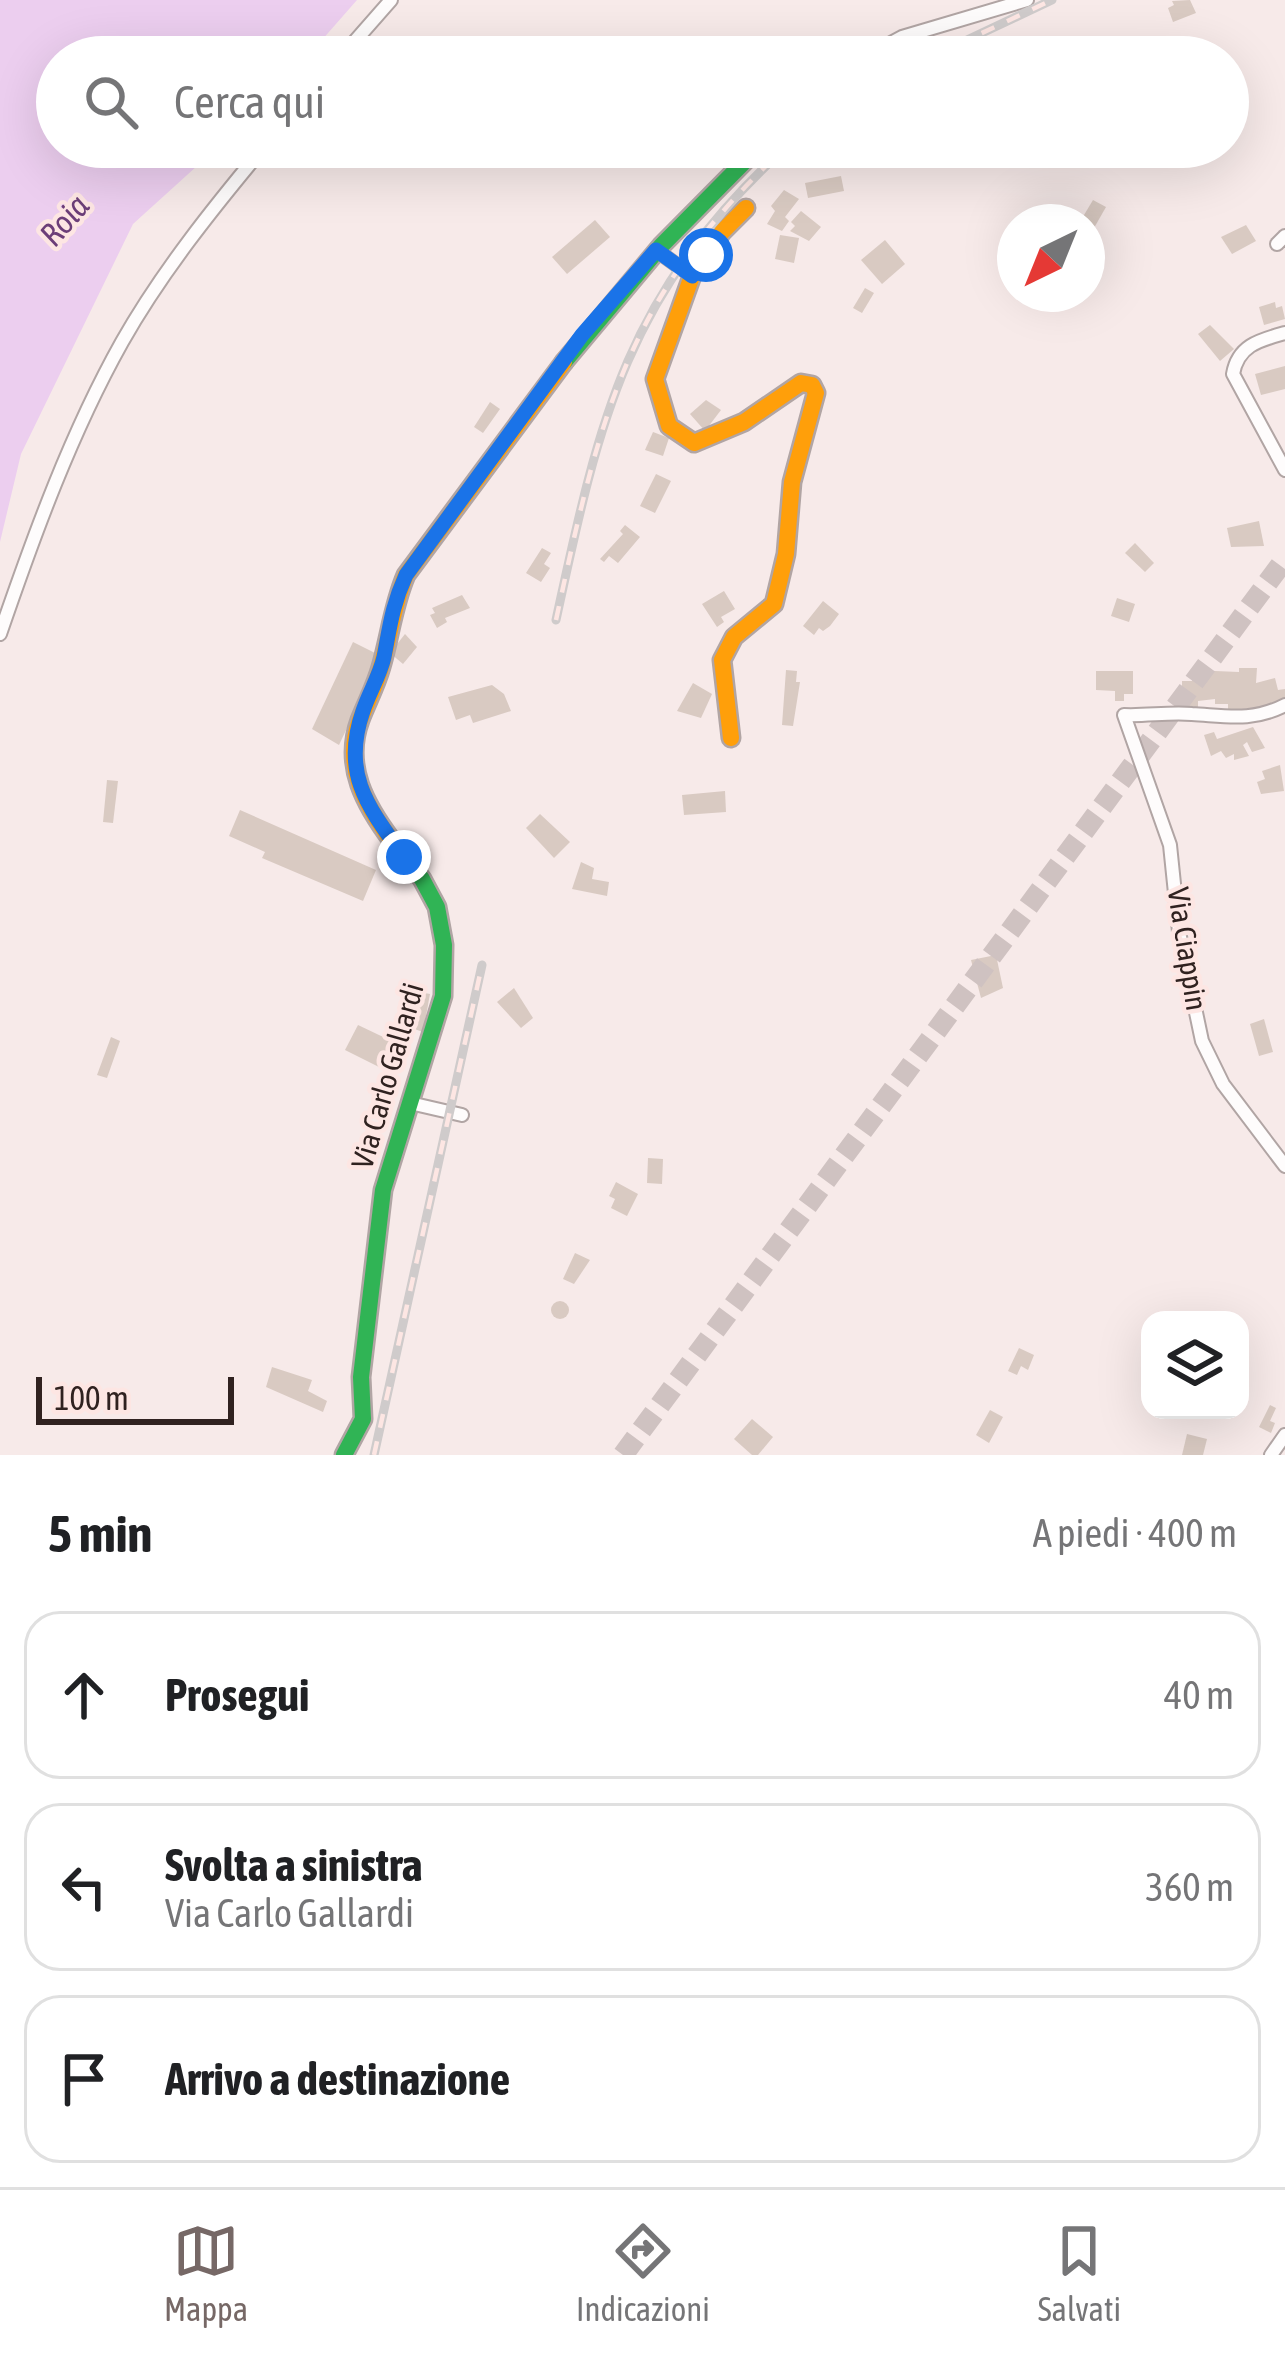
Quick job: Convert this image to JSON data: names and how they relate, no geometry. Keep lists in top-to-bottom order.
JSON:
{
  "streets": {
    "street": ["Via Ciappin", "Via Carlo Gallardi"]
  },
  "water": ["Roia"],
  "scale_bar": "100 m",
  "north": "bottom left",
  "page": {
    "search": "Cerca qui",
    "scale": "100 m",
    "heading": ["5 min", "A piedi · 400 m"],
    "list": [
      ["Prosegui", "40 m"],
      ["Svolta a sinistra", "Via Carlo Gallardi", "360 m"],
      "Arrivo a destinazione"
    ],
    "nav": ["Mappa", "Indicazioni", "Salvati"]
  }
}
